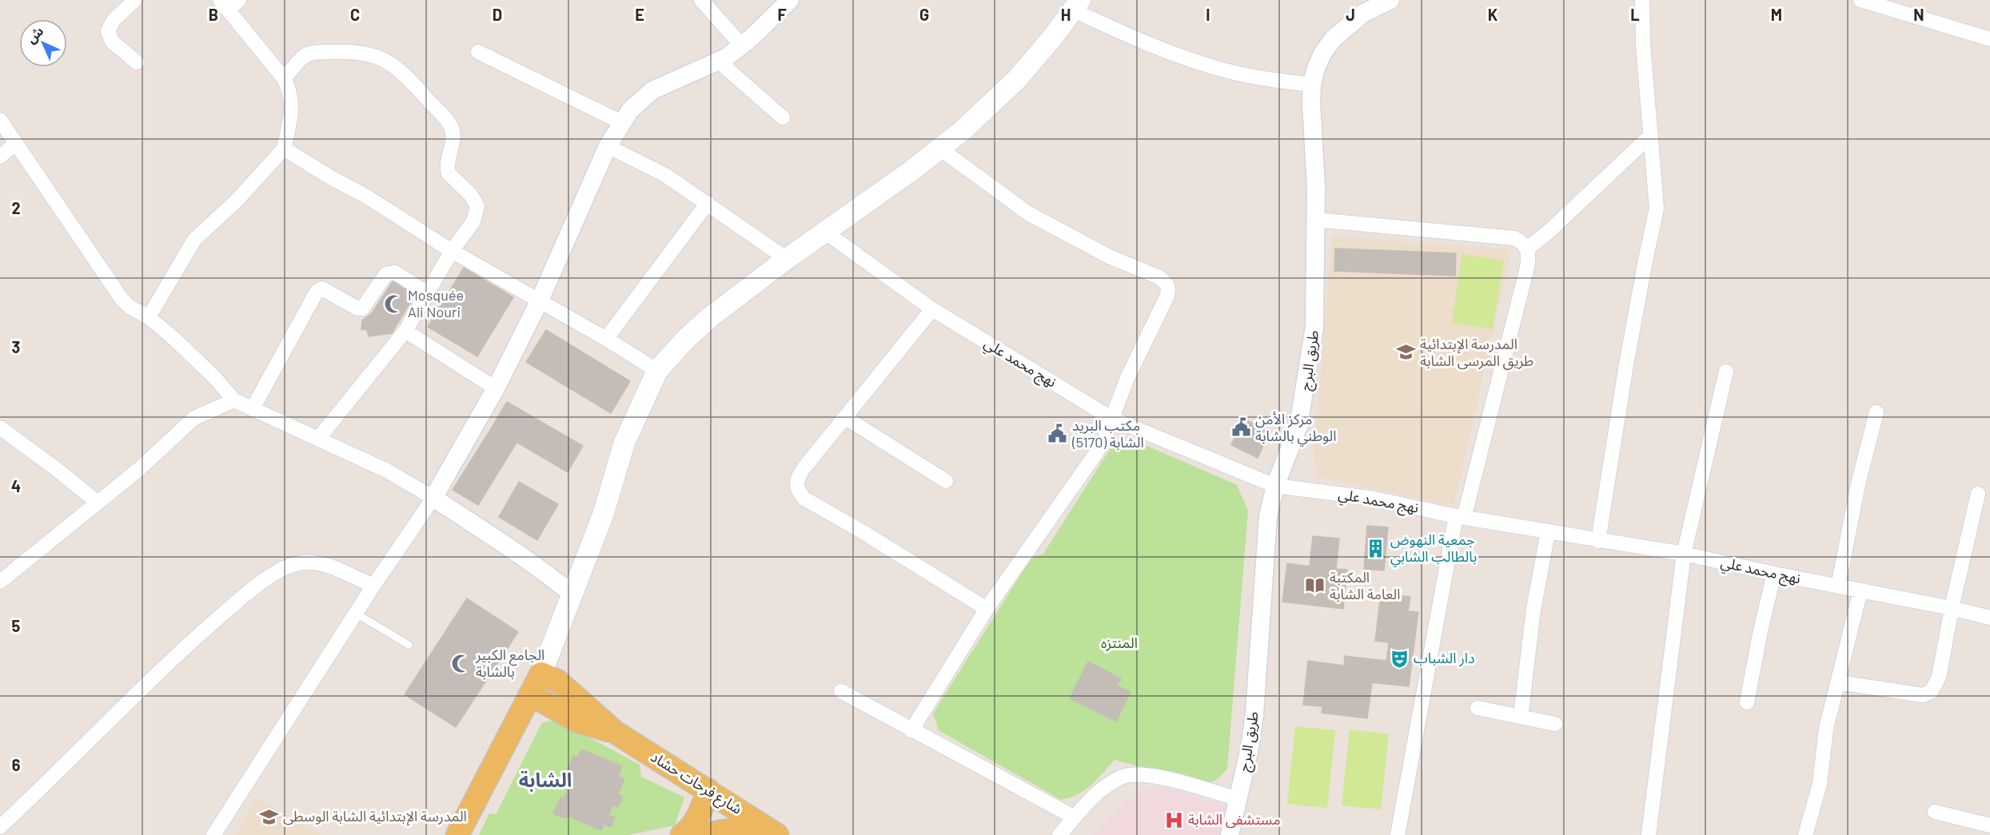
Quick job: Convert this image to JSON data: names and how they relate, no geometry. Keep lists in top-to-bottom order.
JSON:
{
  "streets": {
    "main road": ["شارع فرحات حشاد"],
    "street": ["طريق البرج", "نهج محمد علي"]
  },
  "crossings": [
    ["طريق البرج", "نهج محمد علي"]
  ],
  "districts": ["الشابة"],
  "parks": ["المنتزه"],
  "places": {
    "mosque": ["Mosquée Ali Nouri", "الجامع الكبير بالشابة"],
    "school or university": ["المدرسة الإبتدائية طريق المرسى الشابة", "المدرسة الإبتدائية الشابة الوسطى"],
    "public building": ["مركز الأمن الوطني بالشابة", "مكتب البريد الشابة (5170)"],
    "building": ["جمعية النهوض بالطالب الشابي"],
    "library": ["المكتبة العامة الشابة"],
    "theatre": ["دار الشباب"],
    "hospital": ["مستشفى الشابة"]
  },
  "north": "top left",
  "grid": {
    "columns": [
      "B",
      "C",
      "D",
      "E",
      "F",
      "G",
      "H",
      "I",
      "J",
      "K",
      "L",
      "M",
      "N"
    ],
    "rows": [
      "2",
      "3",
      "4",
      "5",
      "6"
    ]
  }
}
